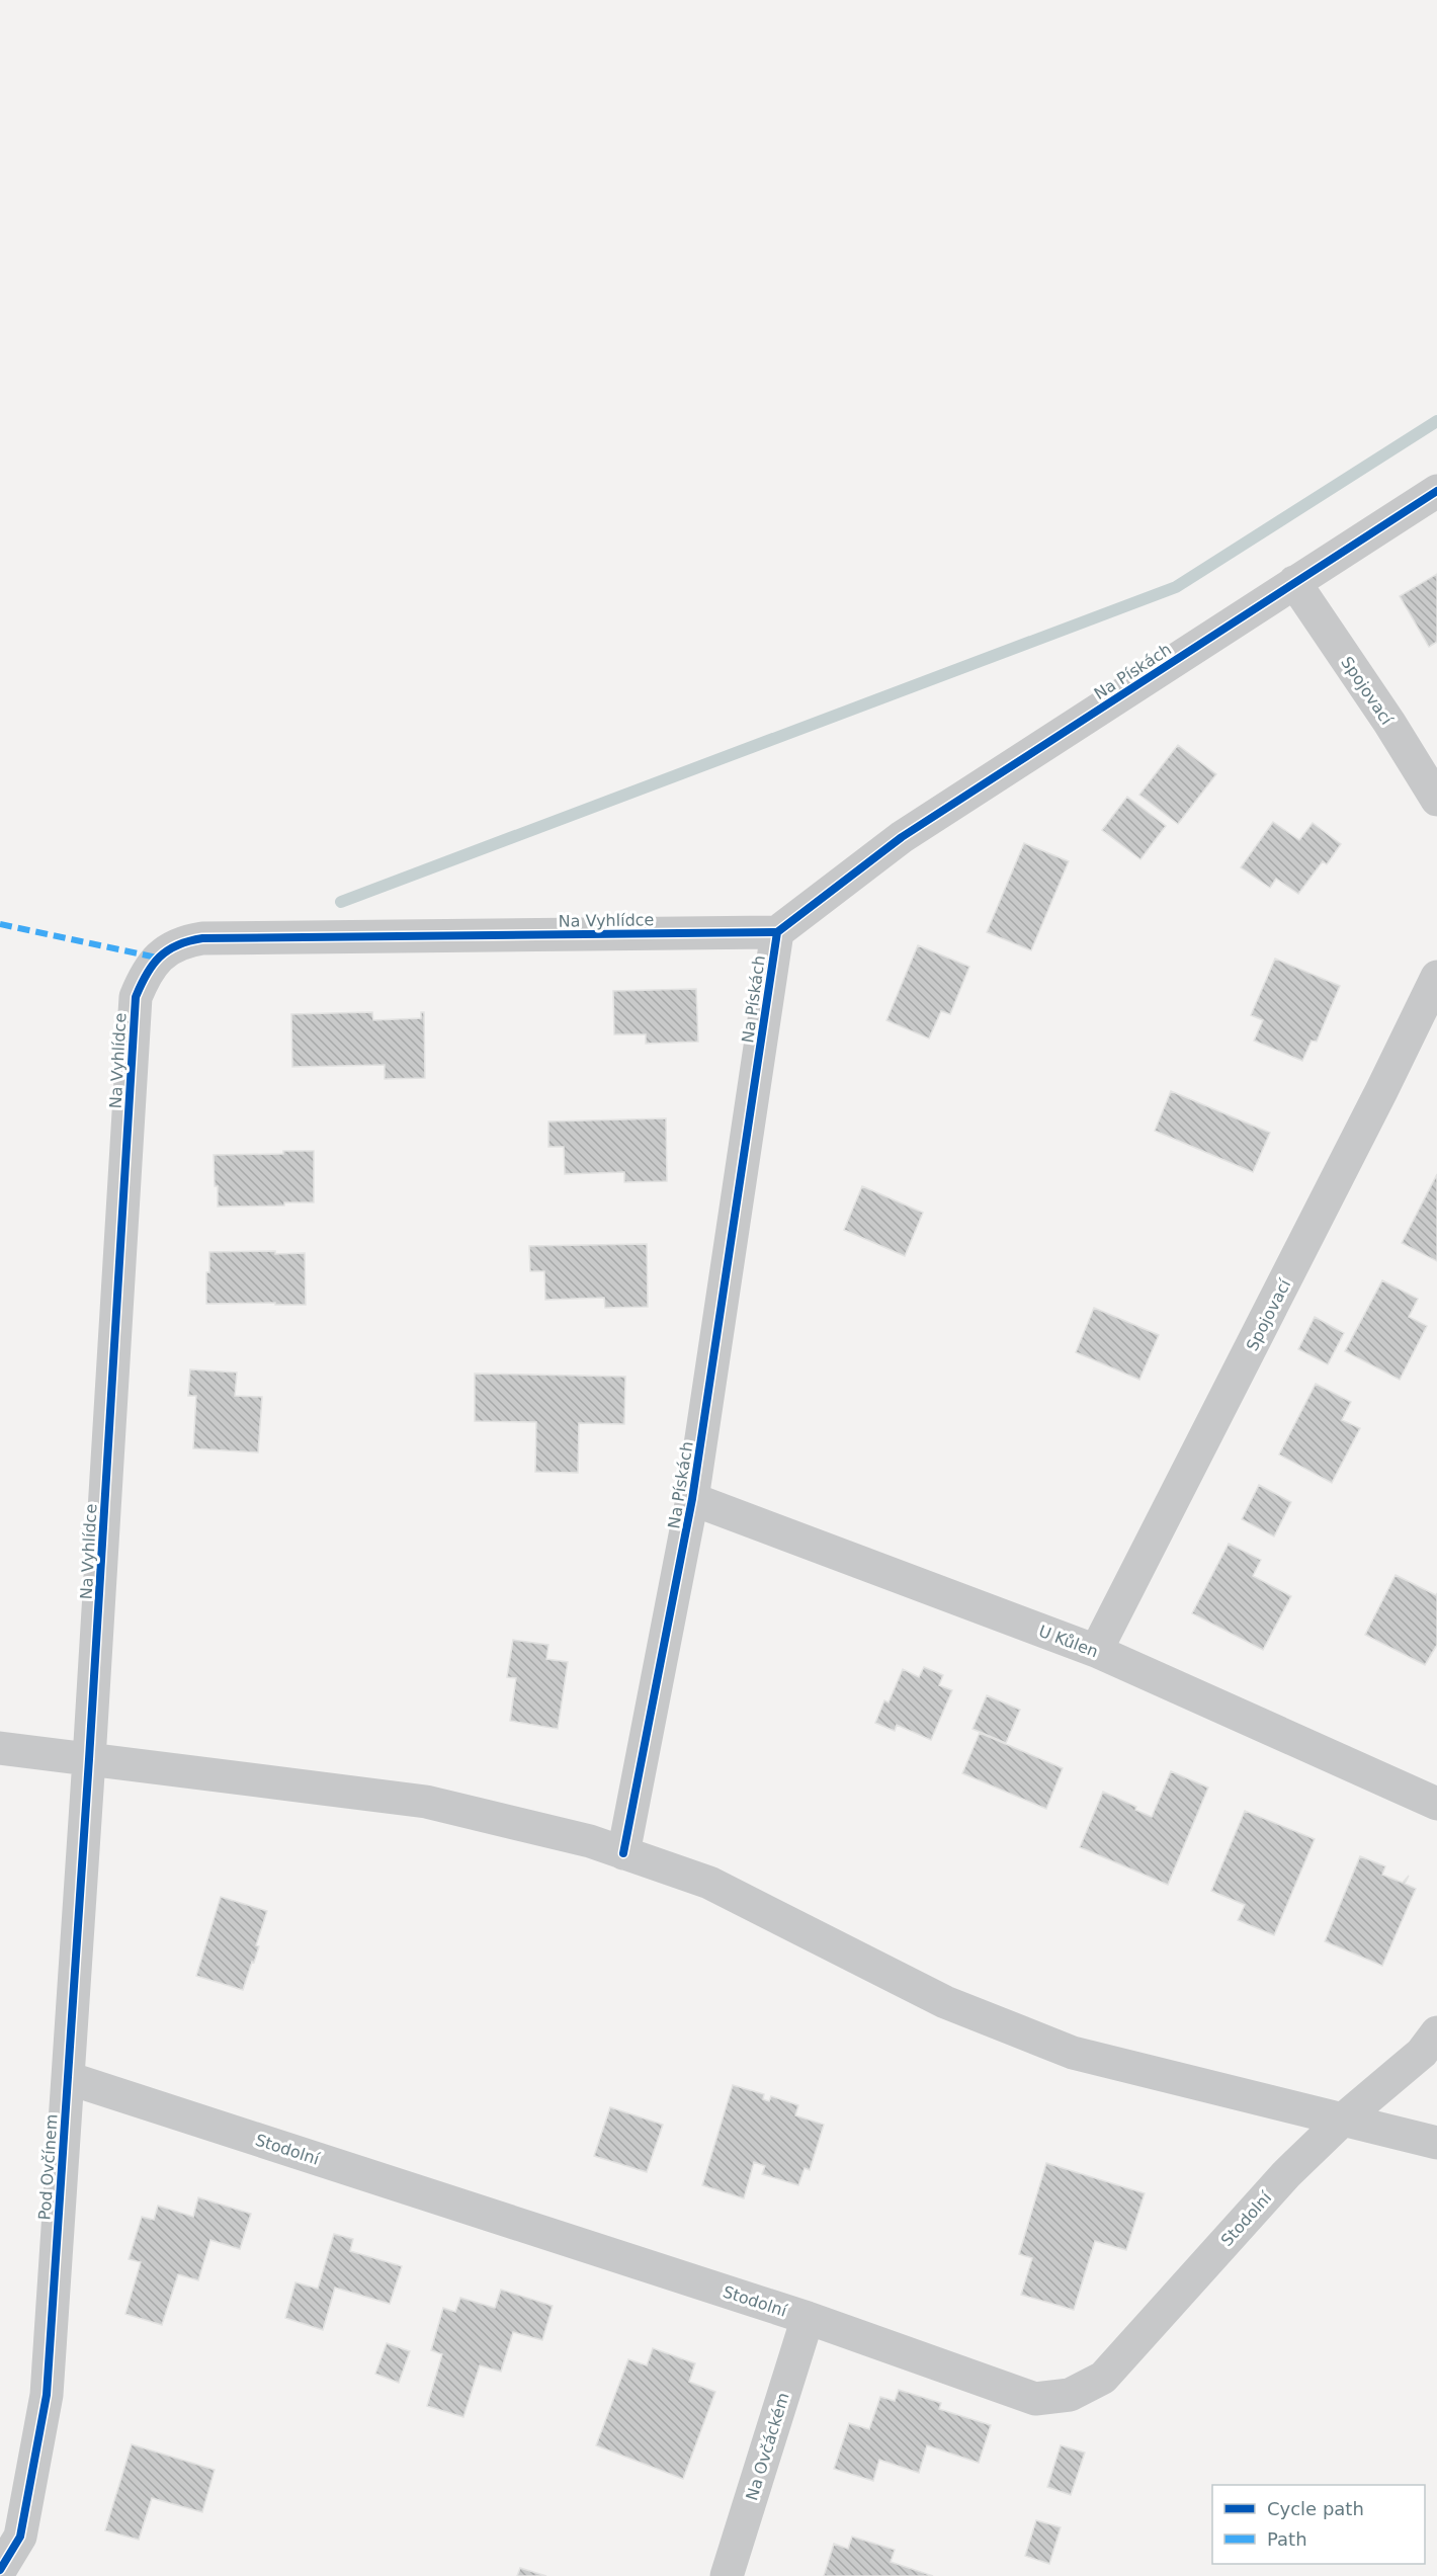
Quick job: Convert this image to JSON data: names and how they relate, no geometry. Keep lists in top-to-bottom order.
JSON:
{
  "streets": {
    "street": [
      "Na Pískách",
      "Spojovací",
      "Na Vyhlídce",
      "U Kůlen",
      "Stodolní",
      "Pod Ovčínem",
      "Na Ovčáckém"
    ]
  },
  "crossings": [
    ["Na Pískách", "Spojovací"],
    ["Na Pískách", "Na Vyhlídce"],
    ["Na Pískách", "U Kůlen"],
    ["Spojovací", "U Kůlen"],
    ["Na Vyhlídce", "Pod Ovčínem"],
    ["Stodolní", "Pod Ovčínem"],
    ["Stodolní", "Na Ovčáckém"]
  ],
  "legend": ["Cycle path", "Path"]
}
